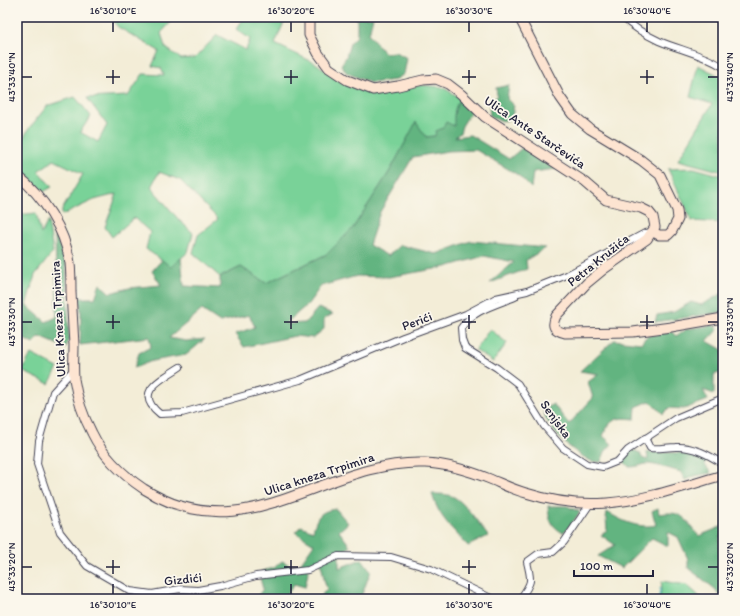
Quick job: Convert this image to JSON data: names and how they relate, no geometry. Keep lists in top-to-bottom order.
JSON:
{
  "streets": {
    "street": [
      "Ulica Ante Starčevića",
      "Petra Kružića",
      "Ulica Kneza Trpimira",
      "Perići",
      "Senjska",
      "Ulica kneza Trpimira",
      "Gizdići"
    ]
  },
  "crossings": [
    ["Ulica Ante Starčevića", "Petra Kružića"],
    ["Ulica Ante Starčevića", "Perići"],
    ["Petra Kružića", "Perići"],
    ["Ulica Kneza Trpimira", "Ulica kneza Trpimira"],
    ["Ulica Kneza Trpimira", "Gizdići"],
    ["Perići", "Senjska"]
  ],
  "scale_bar": "100 m",
  "coordinates": [
    "16°30'10\"E",
    "16°30'20\"E",
    "16°30'30\"E",
    "16°30'40\"E",
    "43°33'40\"N",
    "43°33'30\"N",
    "43°33'20\"N"
  ]
}
